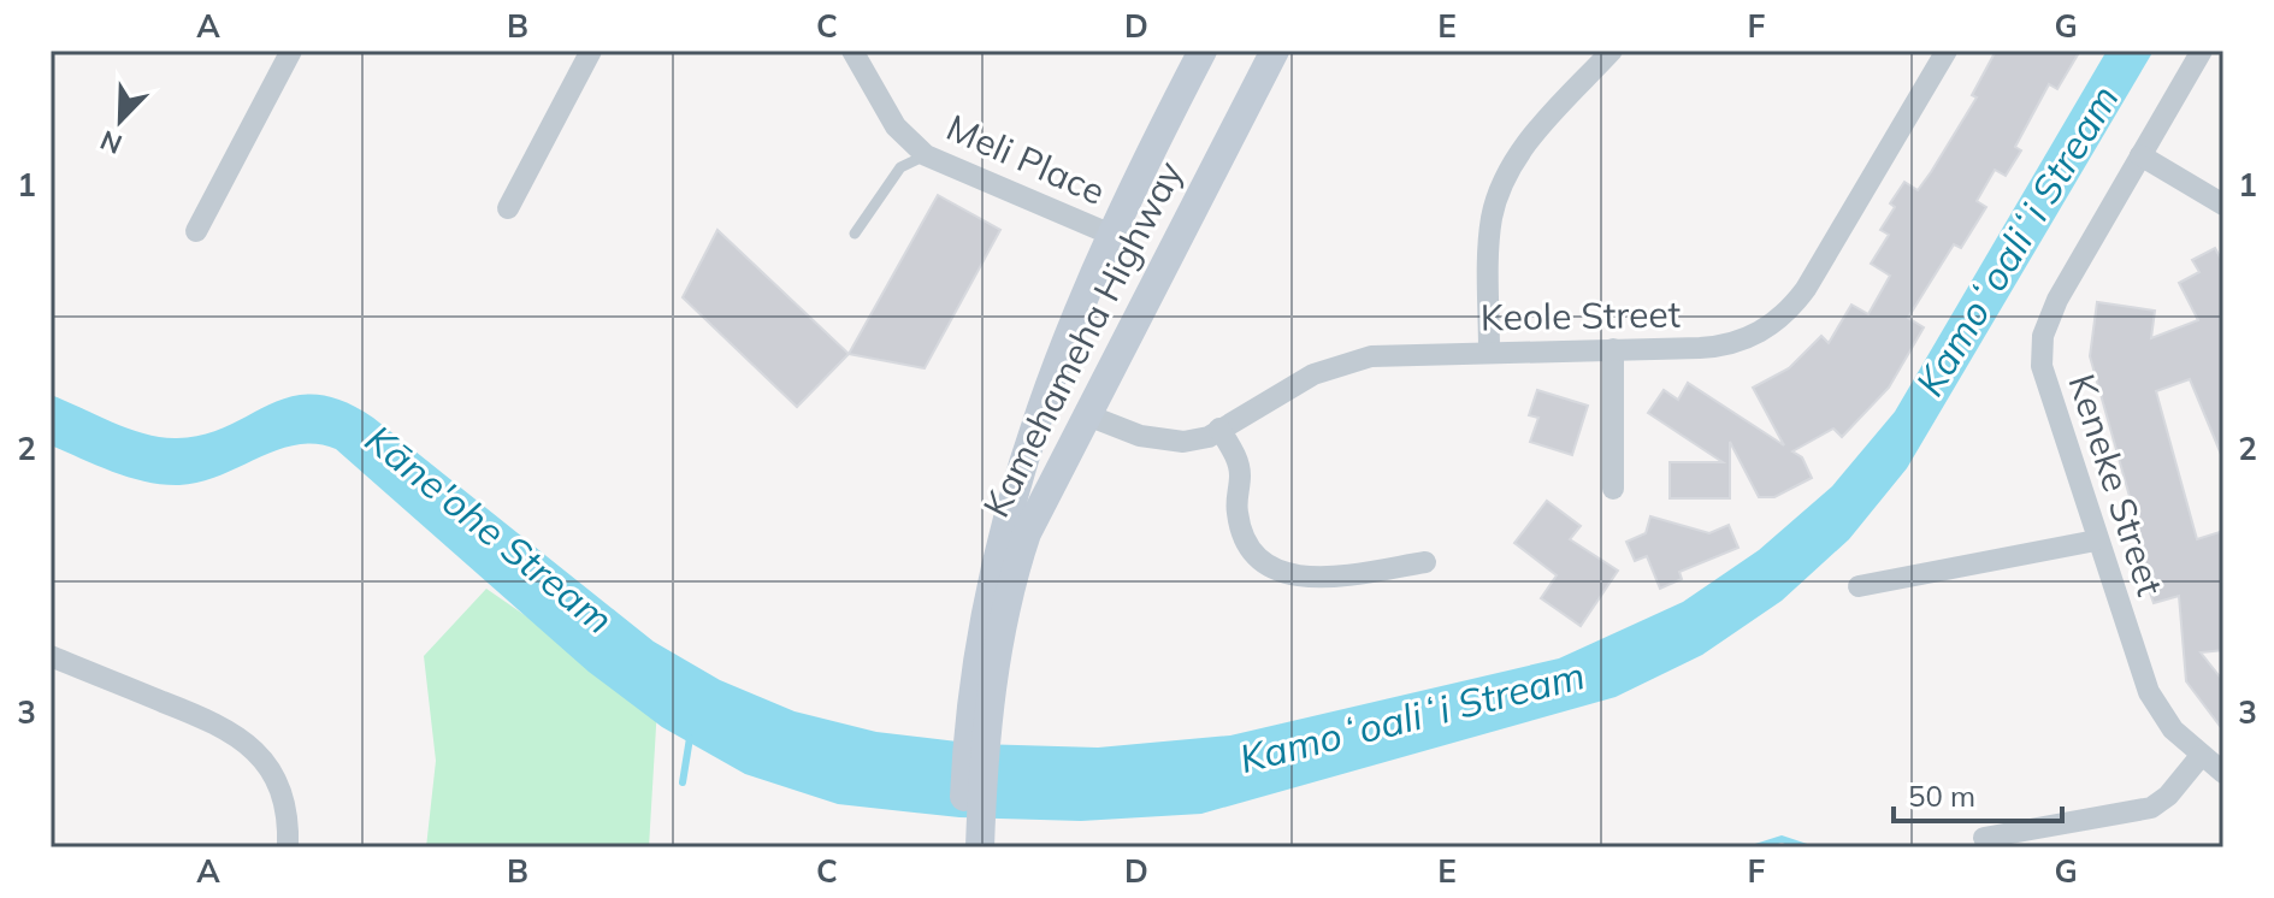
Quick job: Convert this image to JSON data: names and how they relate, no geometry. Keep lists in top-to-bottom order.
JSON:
{
  "streets": {
    "main road": ["Kamehameha Highway"],
    "street": ["Meli Place", "Keole Street", "Keneke Street"]
  },
  "crossings": [
    ["Meli Place", "Kamehameha Highway"],
    ["Keole Street", "Kamehameha Highway"]
  ],
  "water": ["Kamoʻoaliʻi Stream", "Kāne'ohe Stream"],
  "scale_bar": "50 m",
  "north": "bottom left",
  "grid": {
    "columns": [
      "A",
      "B",
      "C",
      "D",
      "E",
      "F",
      "G"
    ],
    "rows": ["1", "2", "3"]
  }
}
